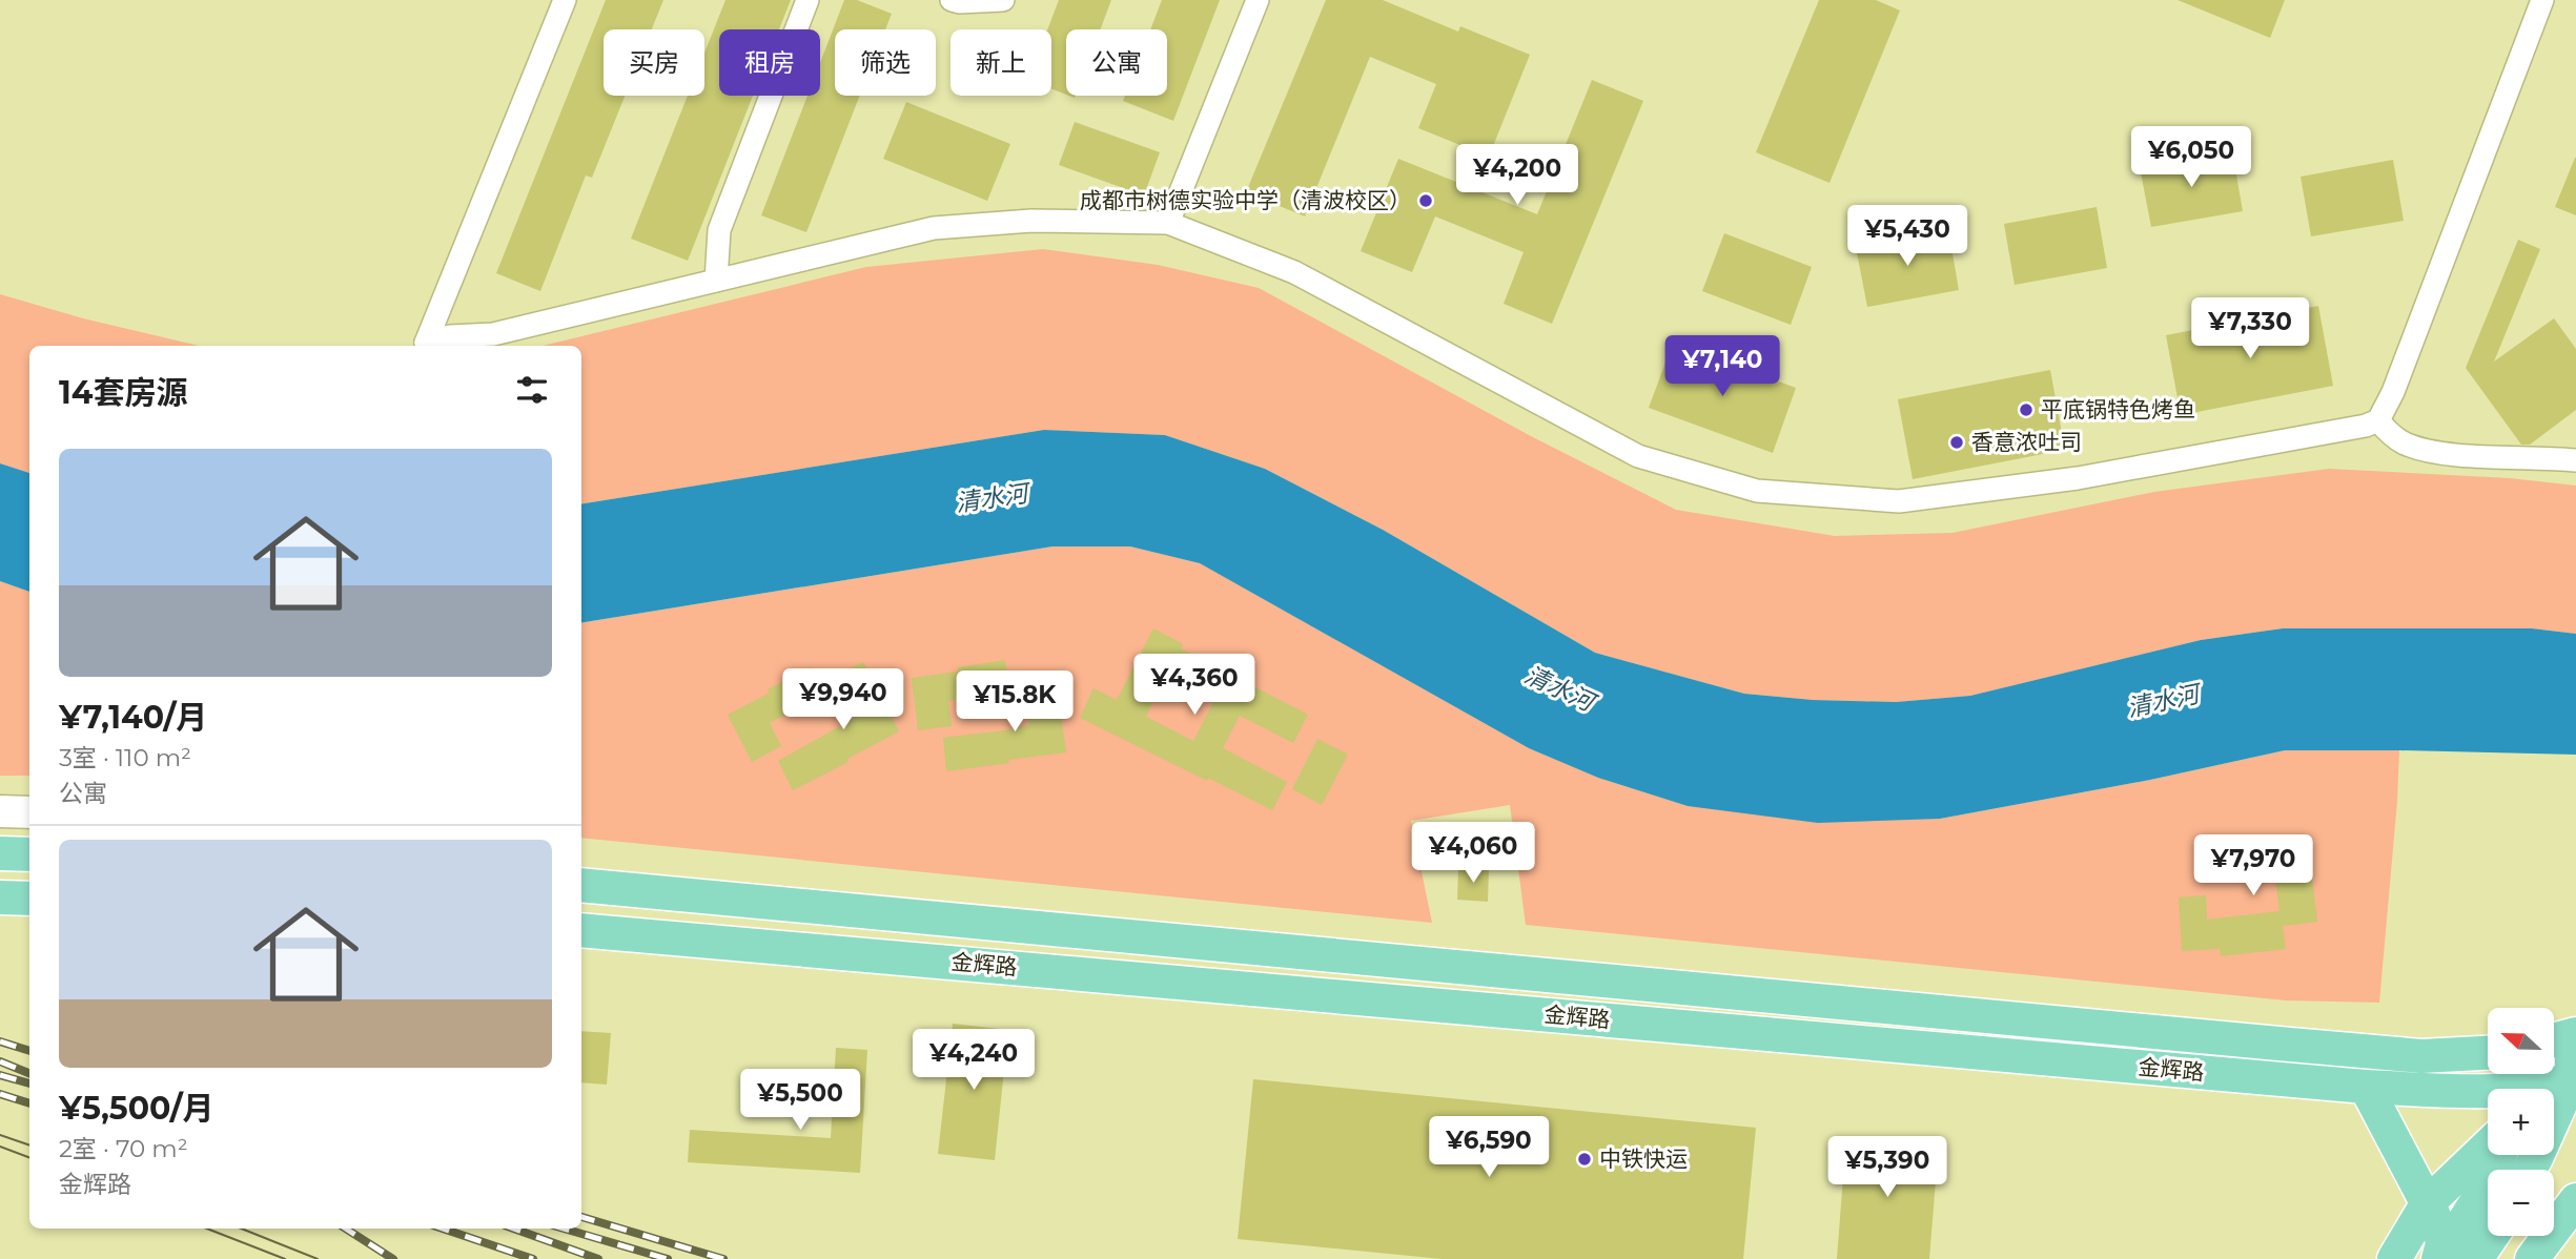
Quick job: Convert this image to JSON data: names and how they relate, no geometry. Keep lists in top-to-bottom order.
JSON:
{
  "streets": {
    "main road": ["金辉路"]
  },
  "water": ["清水河"],
  "places": [
    "成都市树德实验中学（清波校区）",
    "平底锅特色烤鱼",
    "香意浓吐司",
    "中铁快运"
  ],
  "north": "left",
  "page": {
    "chip": [
      "买房",
      "租房",
      "筛选",
      "新上",
      "公寓"
    ],
    "price": [
      "¥6,050",
      "¥4,200",
      "¥5,430",
      "¥7,330",
      "¥7,140",
      "¥4,360",
      "¥9,940",
      "¥15.8K",
      "¥4,060",
      "¥7,970",
      "¥4,240",
      "¥5,500",
      "¥6,590",
      "¥5,390"
    ],
    "heading": "14套房源",
    "list": [
      {
        "name": "¥7,140/月",
        "note": "3室 · 110 m² · 公寓"
      },
      {
        "name": "¥5,500/月",
        "note": "2室 · 70 m² · 金辉路"
      }
    ],
    "map_buttons": ["+", "−"]
  }
}
